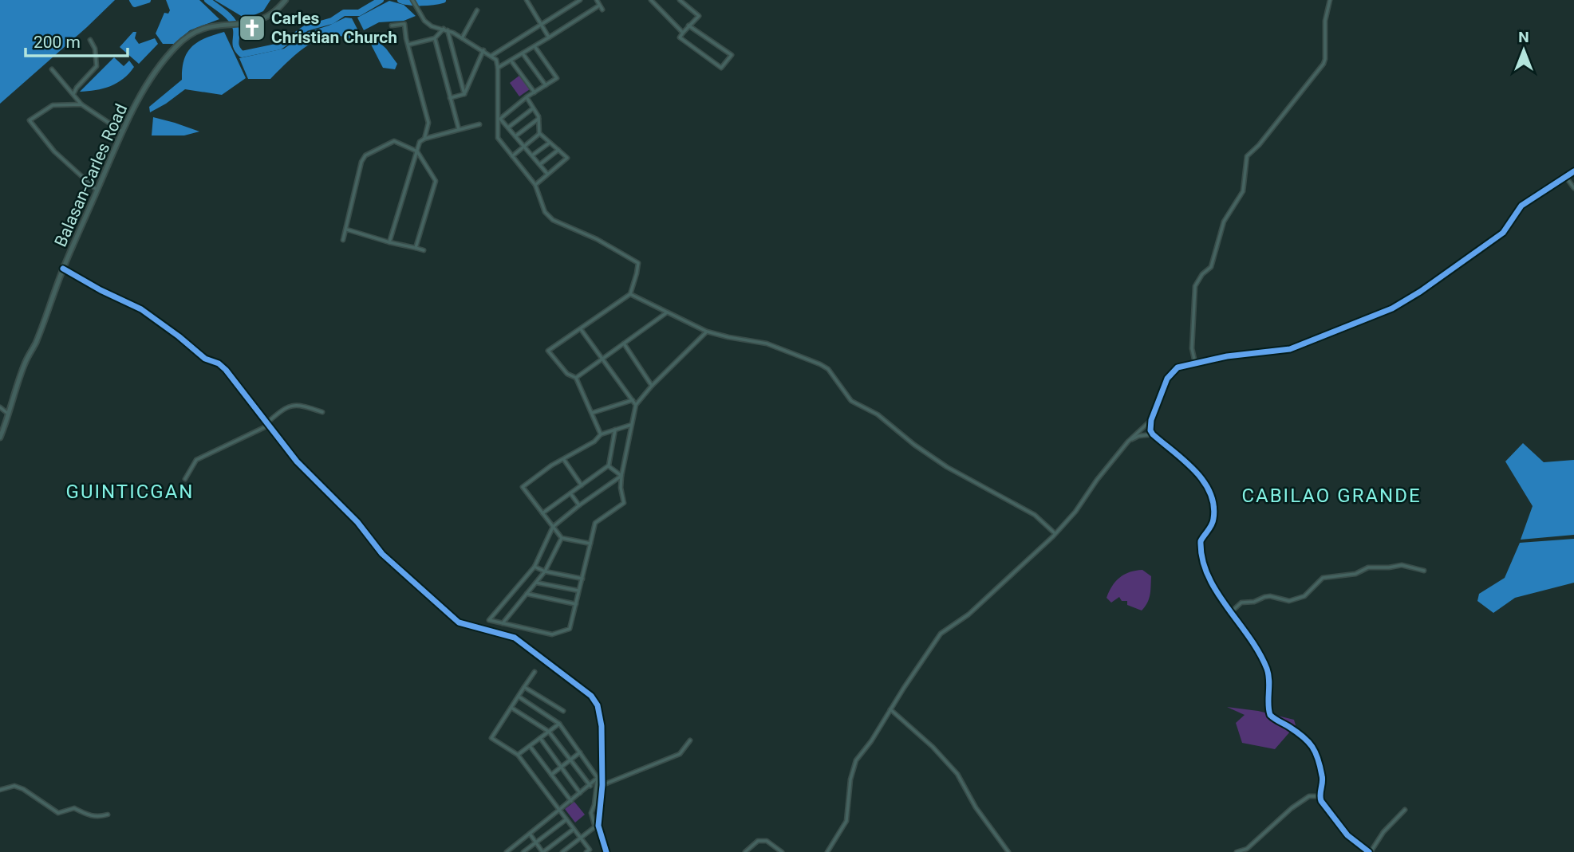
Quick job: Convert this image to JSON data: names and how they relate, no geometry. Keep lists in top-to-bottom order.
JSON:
{
  "streets": {
    "main road": ["Balasan-Carles Road"]
  },
  "districts": ["GUINTICGAN", "CABILAO GRANDE"],
  "places": {
    "church": ["Carles Christian Church"]
  },
  "scale_bar": "200 m",
  "north": "top"
}
